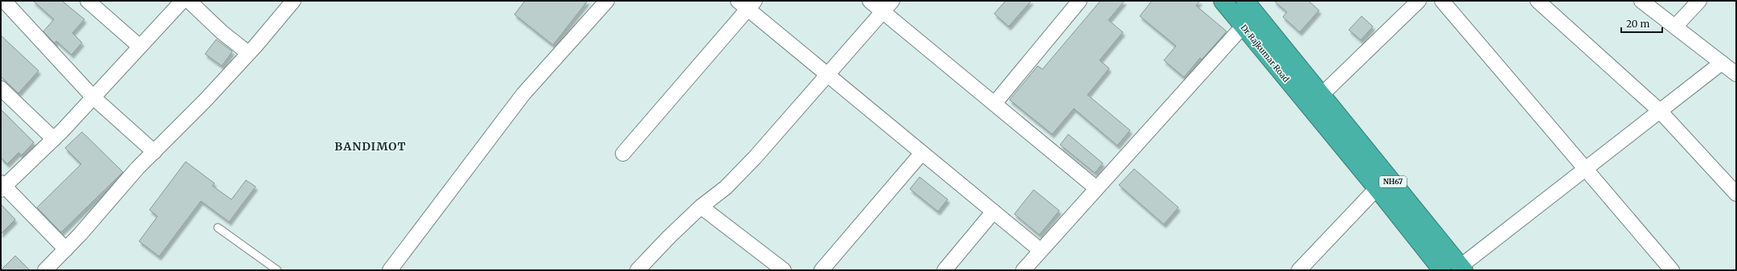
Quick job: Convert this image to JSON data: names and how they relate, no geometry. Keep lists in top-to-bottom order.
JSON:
{
  "streets": {
    "highway": ["Dr Rajkumar Road", "NH67"]
  },
  "crossings": [
    ["Dr Rajkumar Road", "NH67"]
  ],
  "districts": ["BANDIMOT"],
  "scale_bar": "20 m"
}
